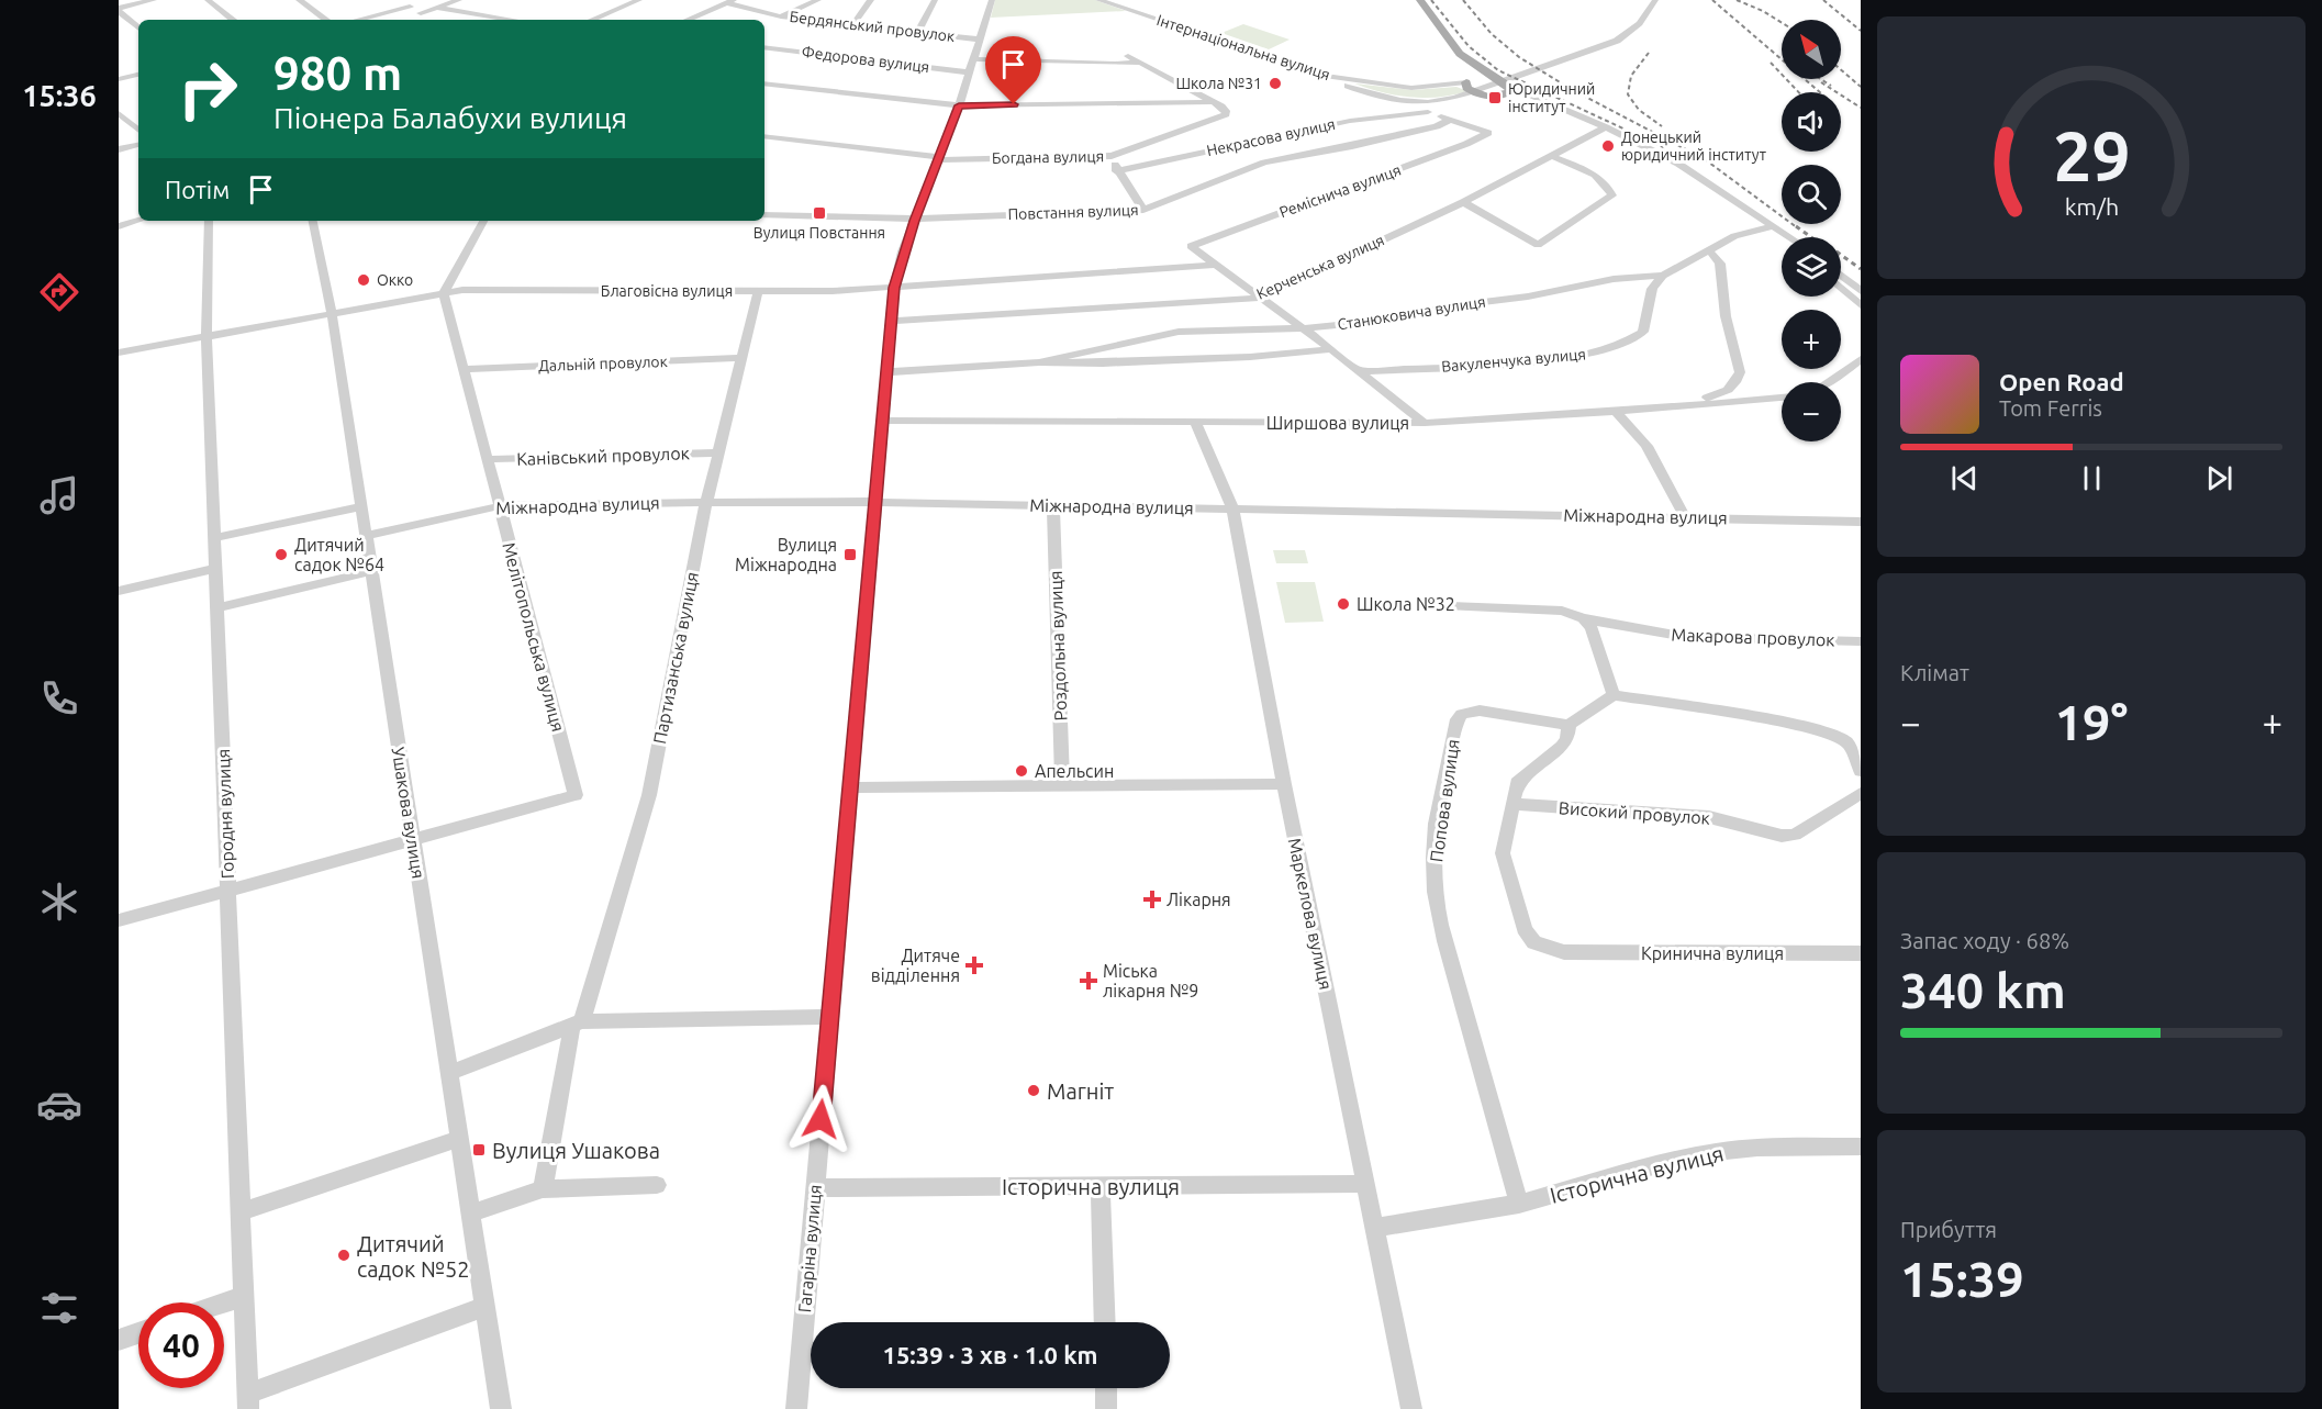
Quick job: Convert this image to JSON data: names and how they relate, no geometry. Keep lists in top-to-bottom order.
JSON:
{
  "streets": {
    "street": [
      "Бердянський провулок",
      "Інтернаціональна вулиця",
      "Федорова вулиця",
      "Некрасова вулиця",
      "Богдана вулиця",
      "Реміснича вулиця",
      "Повстання вулиця",
      "Керченська вулиця",
      "Благовісна вулиця",
      "Станюковича вулиця",
      "Вакуленчука вулиця",
      "Дальній провулок",
      "Ширшова вулиця",
      "Канівський провулок",
      "Міжнародна вулиця",
      "Мелітопольська вулиця",
      "Макарова провулок",
      "Роздольна вулиця",
      "Партизанська вулиця",
      "Попова вулиця",
      "Ушакова вулиця",
      "Високий провулок",
      "Городня вулиця",
      "Маркелова вулиця",
      "Кринична вулиця",
      "Історична вулиця",
      "Гагаріна вулиця"
    ]
  },
  "crossings": [
    ["Бердянський провулок", "Гагаріна вулиця"],
    ["Федорова вулиця", "Гагаріна вулиця"],
    ["Богдана вулиця", "Гагаріна вулиця"],
    ["Реміснича вулиця", "Повстання вулиця"],
    ["Реміснича вулиця", "Благовісна вулиця"],
    ["Повстання вулиця", "Гагаріна вулиця"],
    ["Керченська вулиця", "Гагаріна вулиця"],
    ["Благовісна вулиця", "Мелітопольська вулиця"],
    ["Благовісна вулиця", "Партизанська вулиця"],
    ["Благовісна вулиця", "Ушакова вулиця"],
    ["Благовісна вулиця", "Городня вулиця"],
    ["Благовісна вулиця", "Гагаріна вулиця"],
    ["Станюковича вулиця", "Вакуленчука вулиця"],
    ["Станюковича вулиця", "Гагаріна вулиця"],
    ["Дальній провулок", "Мелітопольська вулиця"],
    ["Дальній провулок", "Партизанська вулиця"],
    ["Ширшова вулиця", "Маркелова вулиця"],
    ["Ширшова вулиця", "Гагаріна вулиця"],
    ["Канівський провулок", "Мелітопольська вулиця"],
    ["Канівський провулок", "Партизанська вулиця"],
    ["Міжнародна вулиця", "Мелітопольська вулиця"],
    ["Міжнародна вулиця", "Роздольна вулиця"],
    ["Міжнародна вулиця", "Партизанська вулиця"],
    ["Міжнародна вулиця", "Ушакова вулиця"],
    ["Міжнародна вулиця", "Маркелова вулиця"],
    ["Міжнародна вулиця", "Гагаріна вулиця"],
    ["Мелітопольська вулиця", "Ушакова вулиця"],
    ["Попова вулиця", "Кринична вулиця"],
    ["Попова вулиця", "Історична вулиця"],
    ["Високий провулок", "Кринична вулиця"],
    ["Маркелова вулиця", "Історична вулиця"],
    ["Історична вулиця", "Гагаріна вулиця"]
  ],
  "places": {
    "other": [
      "Школа №31",
      "Донецький юридичний інститут",
      "Окко",
      "Дитячий садок №64",
      "Школа №32",
      "Апельсин",
      "Магніт",
      "Дитячий садок №52"
    ],
    "transit": [
      "Юридичний інститут",
      "Вулиця Повстання",
      "Вулиця Міжнародна",
      "Вулиця Ушакова"
    ],
    "health": ["Лікарня", "Дитяче відділення", "Міська лікарня №9"]
  },
  "north": "top left",
  "page": {
    "tabs": "15:36",
    "map_buttons": ["+", "−"],
    "turn": ["980 m", "Піонера Балабухи вулиця"],
    "then": "Потім",
    "song": ["Open Road", "Tom Ferris"],
    "tile": [
      "Клімат",
      ["Запас ходу · 68%", "340 km"],
      ["Прибуття", "15:39"]
    ],
    "heat": ["−", "19°", "+"],
    "limit": "40",
    "trip": "15:39 · 3 хв · 1.0 km",
    "gauge": ["29", "km/h"]
  }
}
